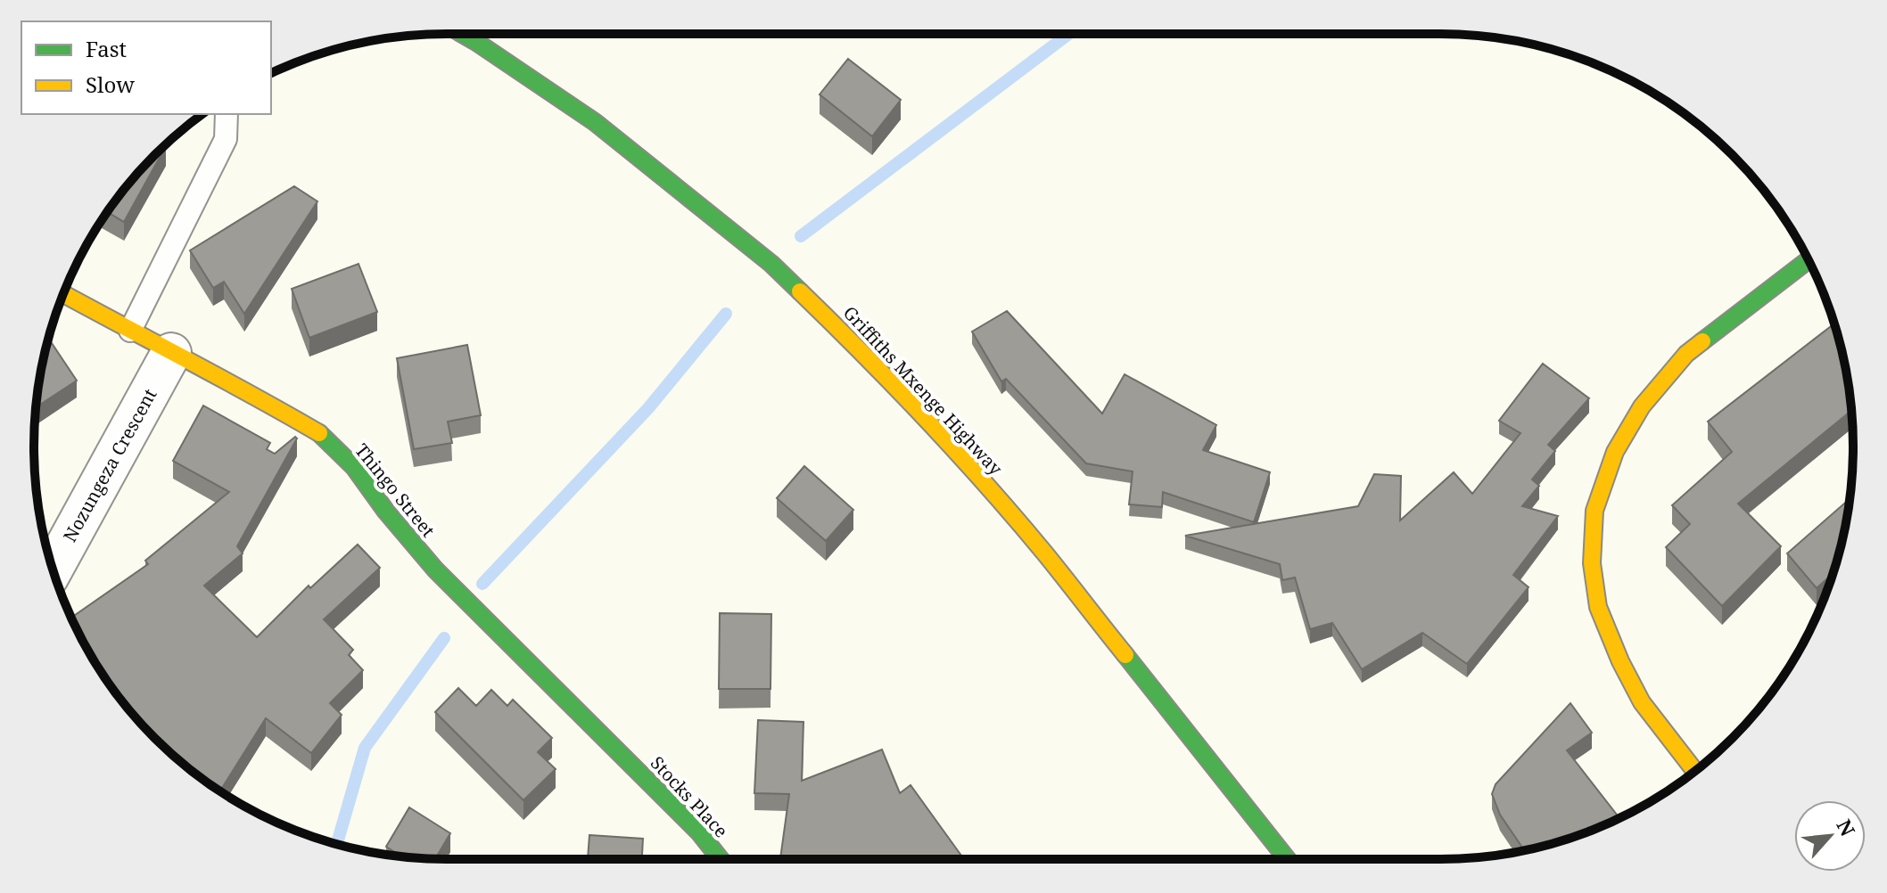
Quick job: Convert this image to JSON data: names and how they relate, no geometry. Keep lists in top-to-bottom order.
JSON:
{
  "streets": {
    "street": [
      "Griffiths Mxenge Highway",
      "Nozungeza Crescent",
      "Thingo Street",
      "Stocks Place"
    ]
  },
  "crossings": [
    ["Nozungeza Crescent", "Thingo Street"],
    ["Thingo Street", "Stocks Place"]
  ],
  "legend": ["Fast", "Slow"],
  "north": "top right"
}
